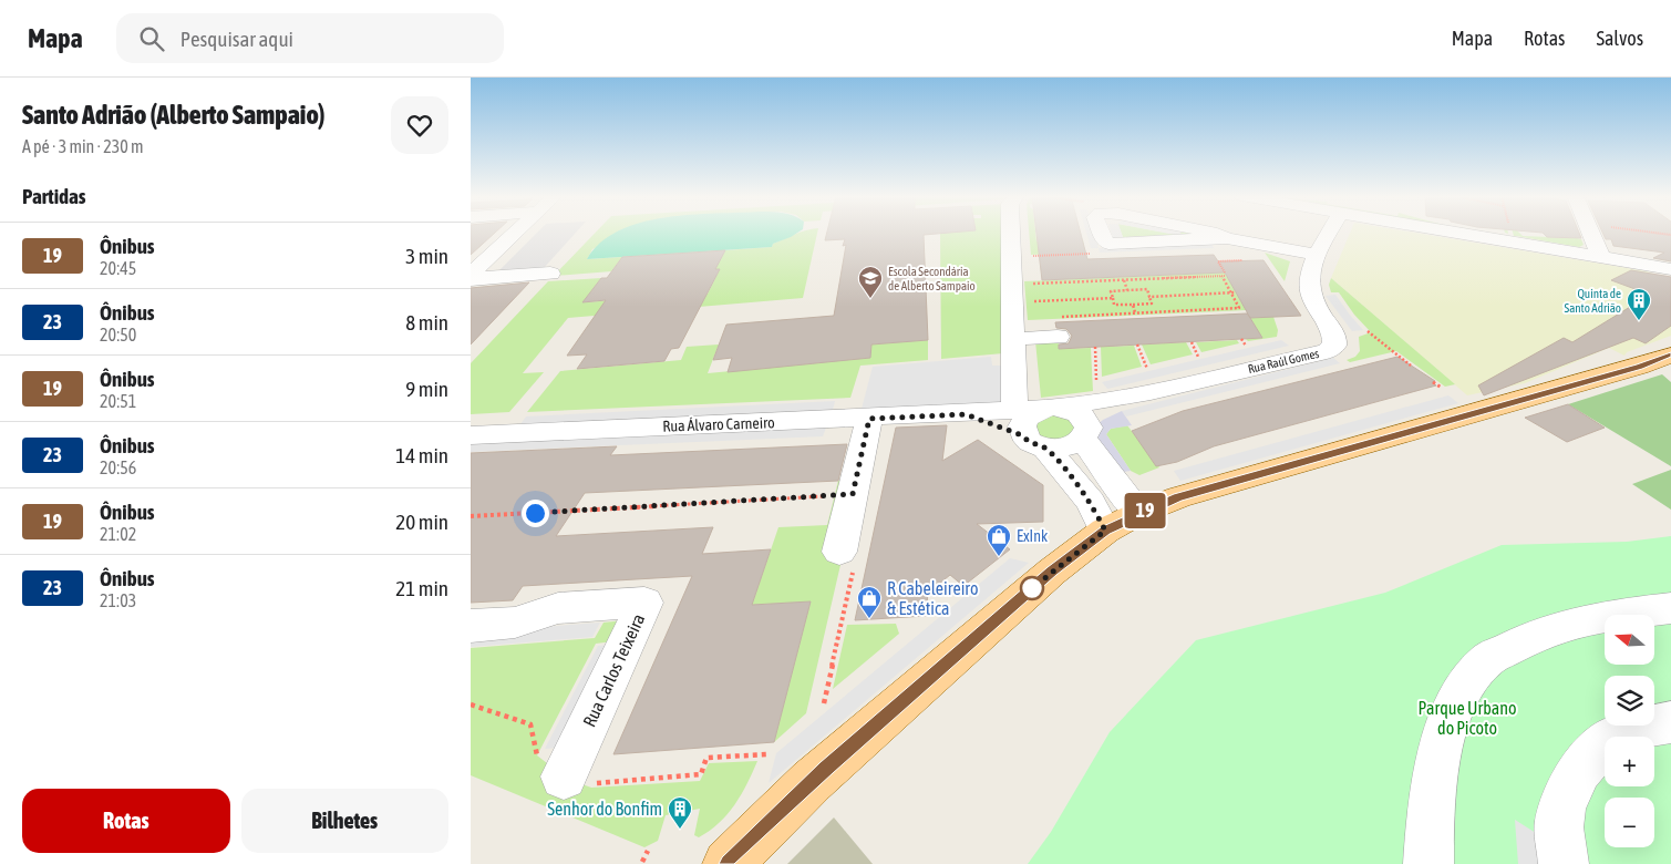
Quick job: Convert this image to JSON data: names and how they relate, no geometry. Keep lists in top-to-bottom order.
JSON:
{
  "streets": {
    "street": ["Rua Raúl Gomes", "Rua Álvaro Carneiro", "Rua Carlos Teixeira"]
  },
  "crossings": [
    ["Rua Raúl Gomes", "Rua Álvaro Carneiro"]
  ],
  "parks": ["Parque Urbano do Picoto"],
  "places": {
    "school or university": ["Escola Secondária de Alberto Sampaio"],
    "building": ["Quinta de Santo Adrião", "Senhor do Bonfim"],
    "shop": ["ExInk", "R Cabeleireiro & Estética"]
  },
  "lines": ["bus line 19"],
  "north": "left",
  "page": {
    "header": "Mapa",
    "search": "Pesquisar aqui",
    "nav": ["Mapa", "Rotas", "Salvos"],
    "heading": [
      ["Santo Adrião (Alberto Sampaio)", "A pé · 3 min · 230 m"],
      "Partidas"
    ],
    "on_map": "19",
    "list": [
      {
        "mark": "19",
        "name": "Ônibus",
        "note": "20:45",
        "value": "3 min"
      },
      {
        "mark": "23",
        "name": "Ônibus",
        "note": "20:50",
        "value": "8 min"
      },
      {
        "mark": "19",
        "name": "Ônibus",
        "note": "20:51",
        "value": "9 min"
      },
      {
        "mark": "23",
        "name": "Ônibus",
        "note": "20:56",
        "value": "14 min"
      },
      {
        "mark": "19",
        "name": "Ônibus",
        "note": "21:02",
        "value": "20 min"
      },
      {
        "mark": "23",
        "name": "Ônibus",
        "note": "21:03",
        "value": "21 min"
      }
    ],
    "map_buttons": ["+", "−"],
    "buttons": ["Rotas", "Bilhetes"]
  }
}
